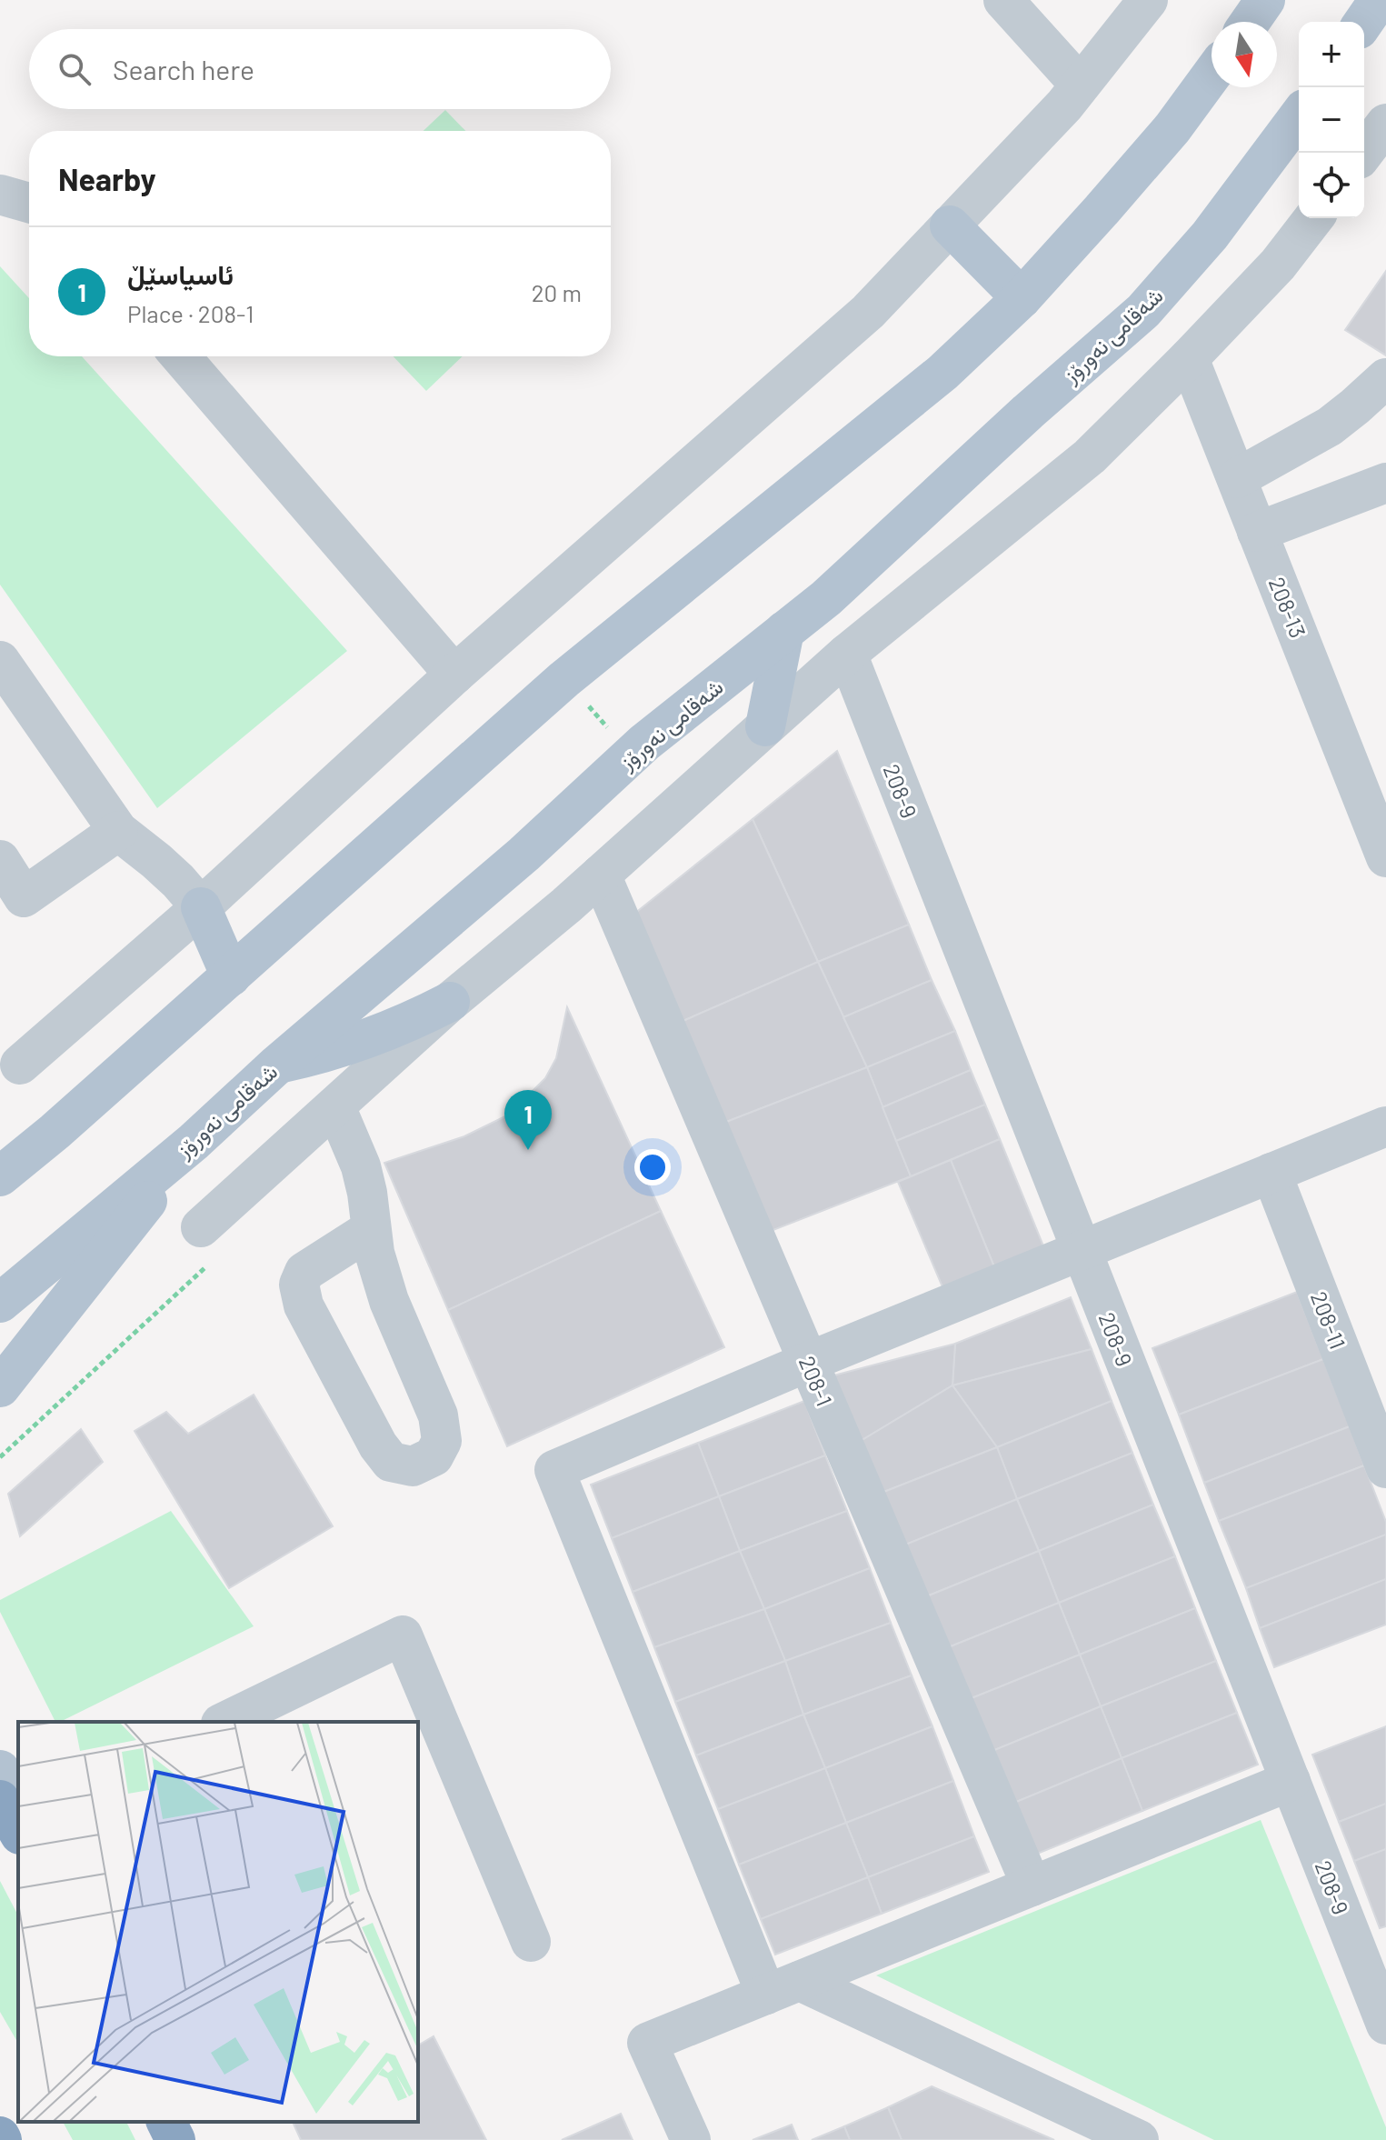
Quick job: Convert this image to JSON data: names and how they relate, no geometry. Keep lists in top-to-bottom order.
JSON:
{
  "streets": {
    "main road": ["شەقامی نەورۆز"],
    "street": [
      "208-13",
      "208-9",
      "208-11",
      "208-1"
    ]
  },
  "north": "bottom",
  "page": {
    "map_buttons": ["+", "−"],
    "search": "Search here",
    "heading": "Nearby",
    "list": [
      {
        "mark": "1",
        "name": "ئاسیاسێڵ",
        "note": "Place · 208-1",
        "value": "20 m"
      }
    ],
    "pins": "1"
  }
}
